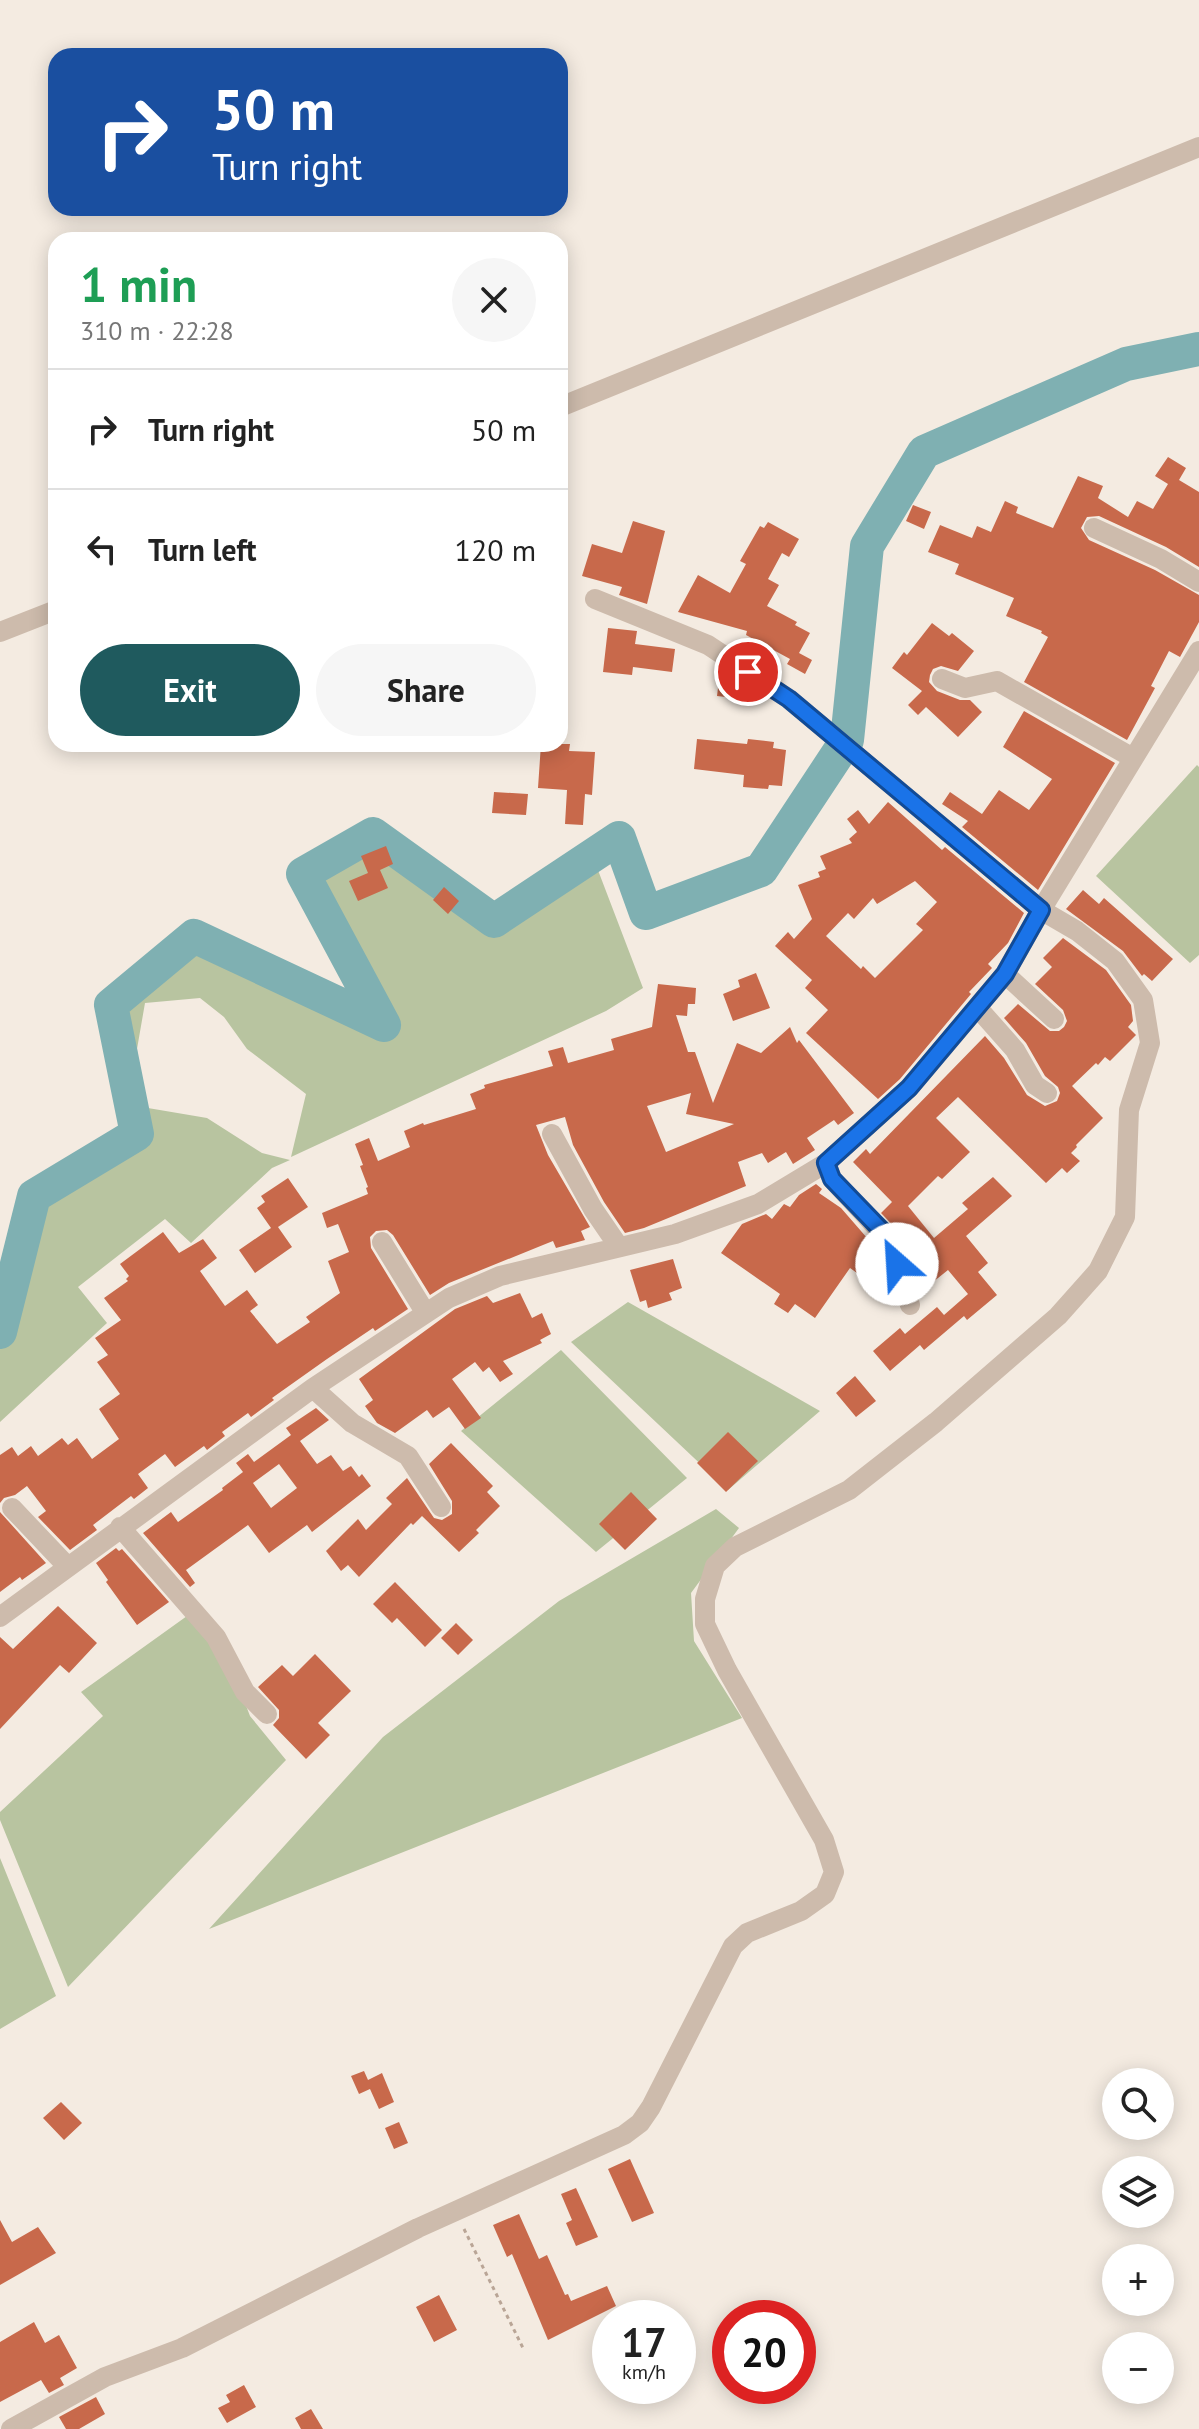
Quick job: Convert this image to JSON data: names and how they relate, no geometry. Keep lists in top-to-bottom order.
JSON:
{
  "page": {
    "turn": ["50 m", "Turn right"],
    "heading": ["1 min", "310 m · 22:28"],
    "list": [
      {
        "name": "Turn right",
        "value": "50 m"
      },
      {
        "name": "Turn left",
        "value": "120 m"
      }
    ],
    "buttons": ["Exit", "Share"],
    "map_buttons": ["+", "−"],
    "speed": "17 km/h",
    "limit": "20"
  }
}
